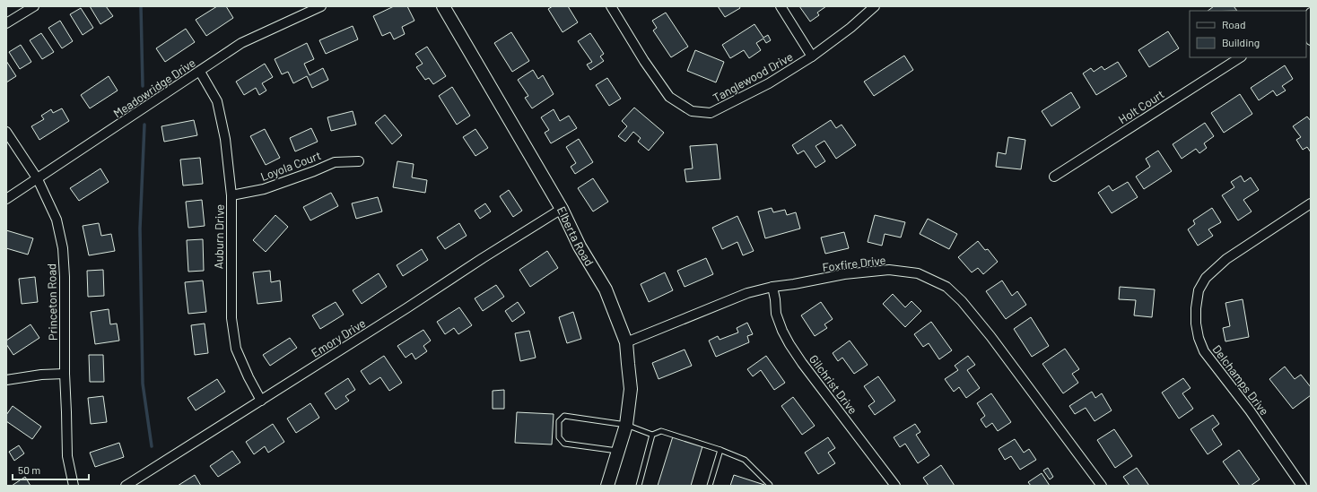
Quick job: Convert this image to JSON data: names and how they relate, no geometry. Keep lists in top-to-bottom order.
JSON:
{
  "streets": {
    "street": [
      "Tanglewood Drive",
      "Meadowridge Drive",
      "Holt Court",
      "Loyola Court",
      "Elberta Road",
      "Auburn Drive",
      "Foxfire Drive",
      "Princeton Road",
      "Emory Drive",
      "Delchamps Drive",
      "Gilchrist Drive"
    ]
  },
  "crossings": [
    ["Meadowridge Drive", "Auburn Drive"],
    ["Meadowridge Drive", "Princeton Road"],
    ["Loyola Court", "Auburn Drive"],
    ["Elberta Road", "Foxfire Drive"],
    ["Elberta Road", "Emory Drive"],
    ["Auburn Drive", "Emory Drive"],
    ["Foxfire Drive", "Gilchrist Drive"]
  ],
  "legend": ["Road", "Building"],
  "scale_bar": "50 m"
}
